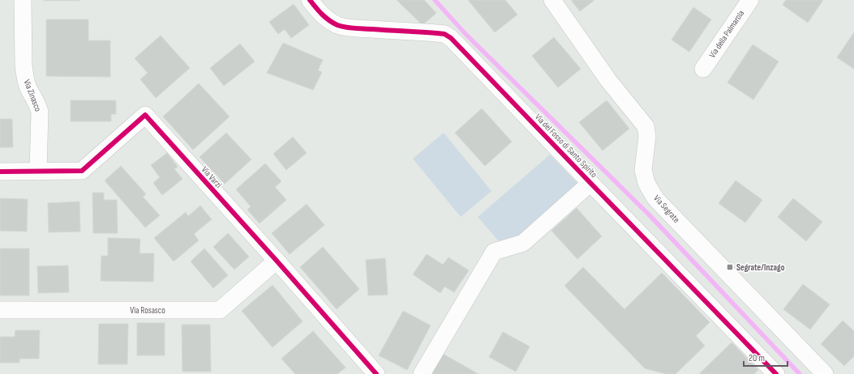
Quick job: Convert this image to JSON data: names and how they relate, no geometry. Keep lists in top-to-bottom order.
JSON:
{
  "streets": {
    "street": [
      "Via della Palmarola",
      "Via Zinasco",
      "Via del Fosso di Santo Spirito",
      "Via Varzi",
      "Via Segrate",
      "Via Rosasco"
    ]
  },
  "crossings": [
    ["Via Zinasco", "Via Varzi"],
    ["Via Varzi", "Via Rosasco"]
  ],
  "places": {
    "transit": ["Segrate/Inzago"]
  },
  "scale_bar": "20 m"
}
